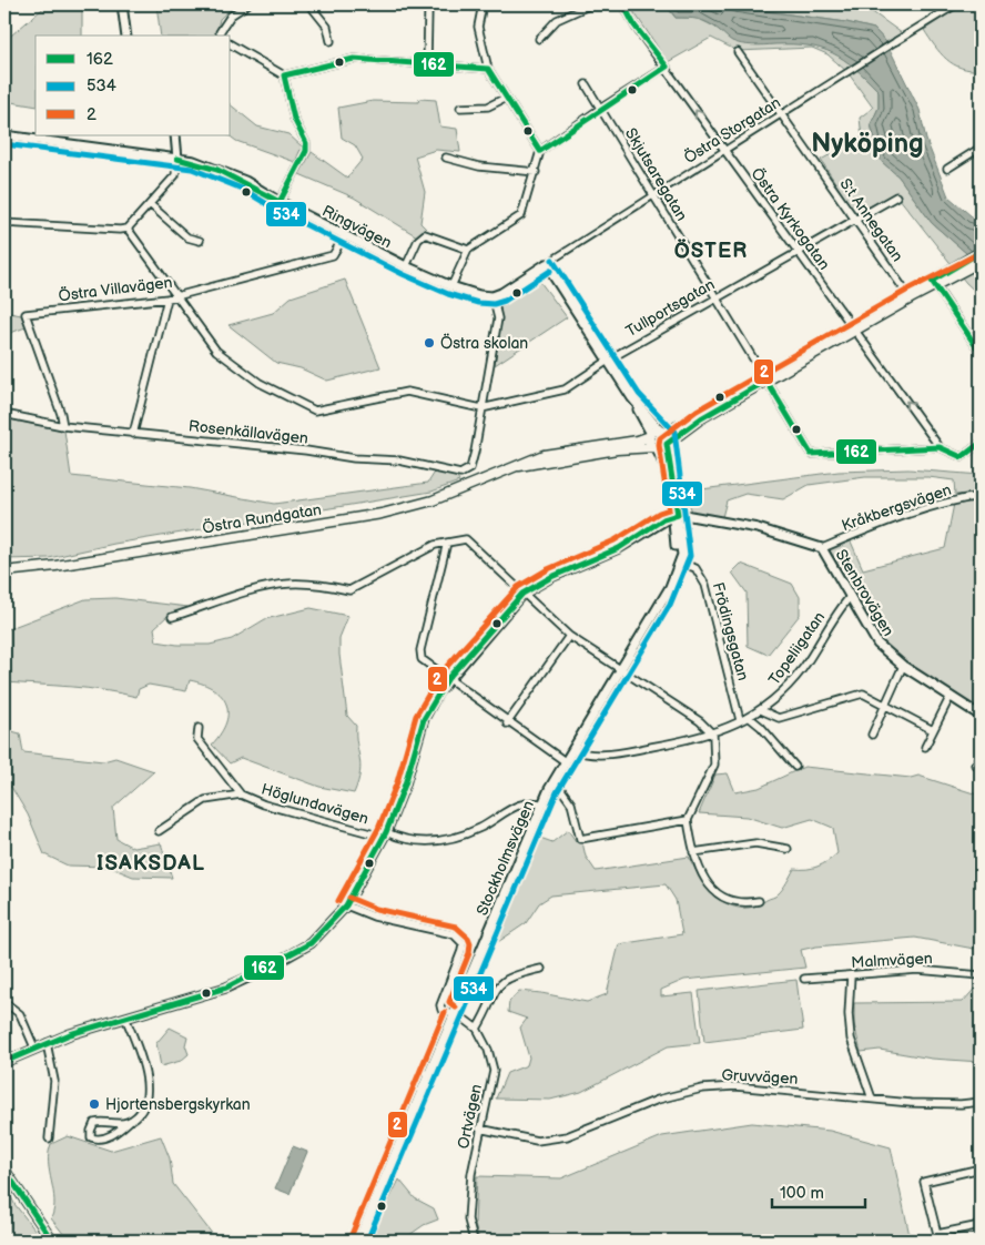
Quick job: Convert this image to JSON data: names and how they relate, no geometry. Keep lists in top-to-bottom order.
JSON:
{
  "streets": {
    "main road": ["Östra Rundgatan"],
    "street": [
      "Östra Storgatan",
      "Skjutsaregatan",
      "Östra Kyrkogatan",
      "S:t Annegatan",
      "Ringvägen",
      "Östra Villavägen",
      "Tullportsgatan",
      "Rosenkällavägen",
      "Kråkbergsvägen",
      "Stenbrovägen",
      "Frödingsgatan",
      "Topeliigatan",
      "Höglundavägen",
      "Stockholmsvägen",
      "Malmvägen",
      "Gruvvägen",
      "Ortvägen"
    ]
  },
  "crossings": [
    ["Östra Storgatan", "Skjutsaregatan"],
    ["Östra Storgatan", "Östra Kyrkogatan"],
    ["Östra Storgatan", "S:t Annegatan"],
    ["Skjutsaregatan", "Tullportsgatan"],
    ["Östra Kyrkogatan", "Tullportsgatan"],
    ["S:t Annegatan", "Tullportsgatan"],
    ["Ringvägen", "Östra Villavägen"],
    ["Östra Villavägen", "Rosenkällavägen"],
    ["Tullportsgatan", "Rosenkällavägen"],
    ["Kråkbergsvägen", "Stenbrovägen"],
    ["Östra Rundgatan", "Stockholmsvägen"],
    ["Stenbrovägen", "Topeliigatan"],
    ["Stenbrovägen", "Stockholmsvägen"],
    ["Frödingsgatan", "Topeliigatan"],
    ["Frödingsgatan", "Stockholmsvägen"],
    ["Topeliigatan", "Stockholmsvägen"],
    ["Höglundavägen", "Stockholmsvägen"],
    ["Gruvvägen", "Ortvägen"]
  ],
  "one_way": ["Östra Kyrkogatan"],
  "districts": ["Nyköping", "ÖSTER", "ISAKSDAL"],
  "places": ["Östra skolan", "Hjortensbergskyrkan"],
  "lines": ["transit line 162", "transit line 534", "transit line 2"],
  "legend": ["162", "534", "2"],
  "scale_bar": "100 m"
}
